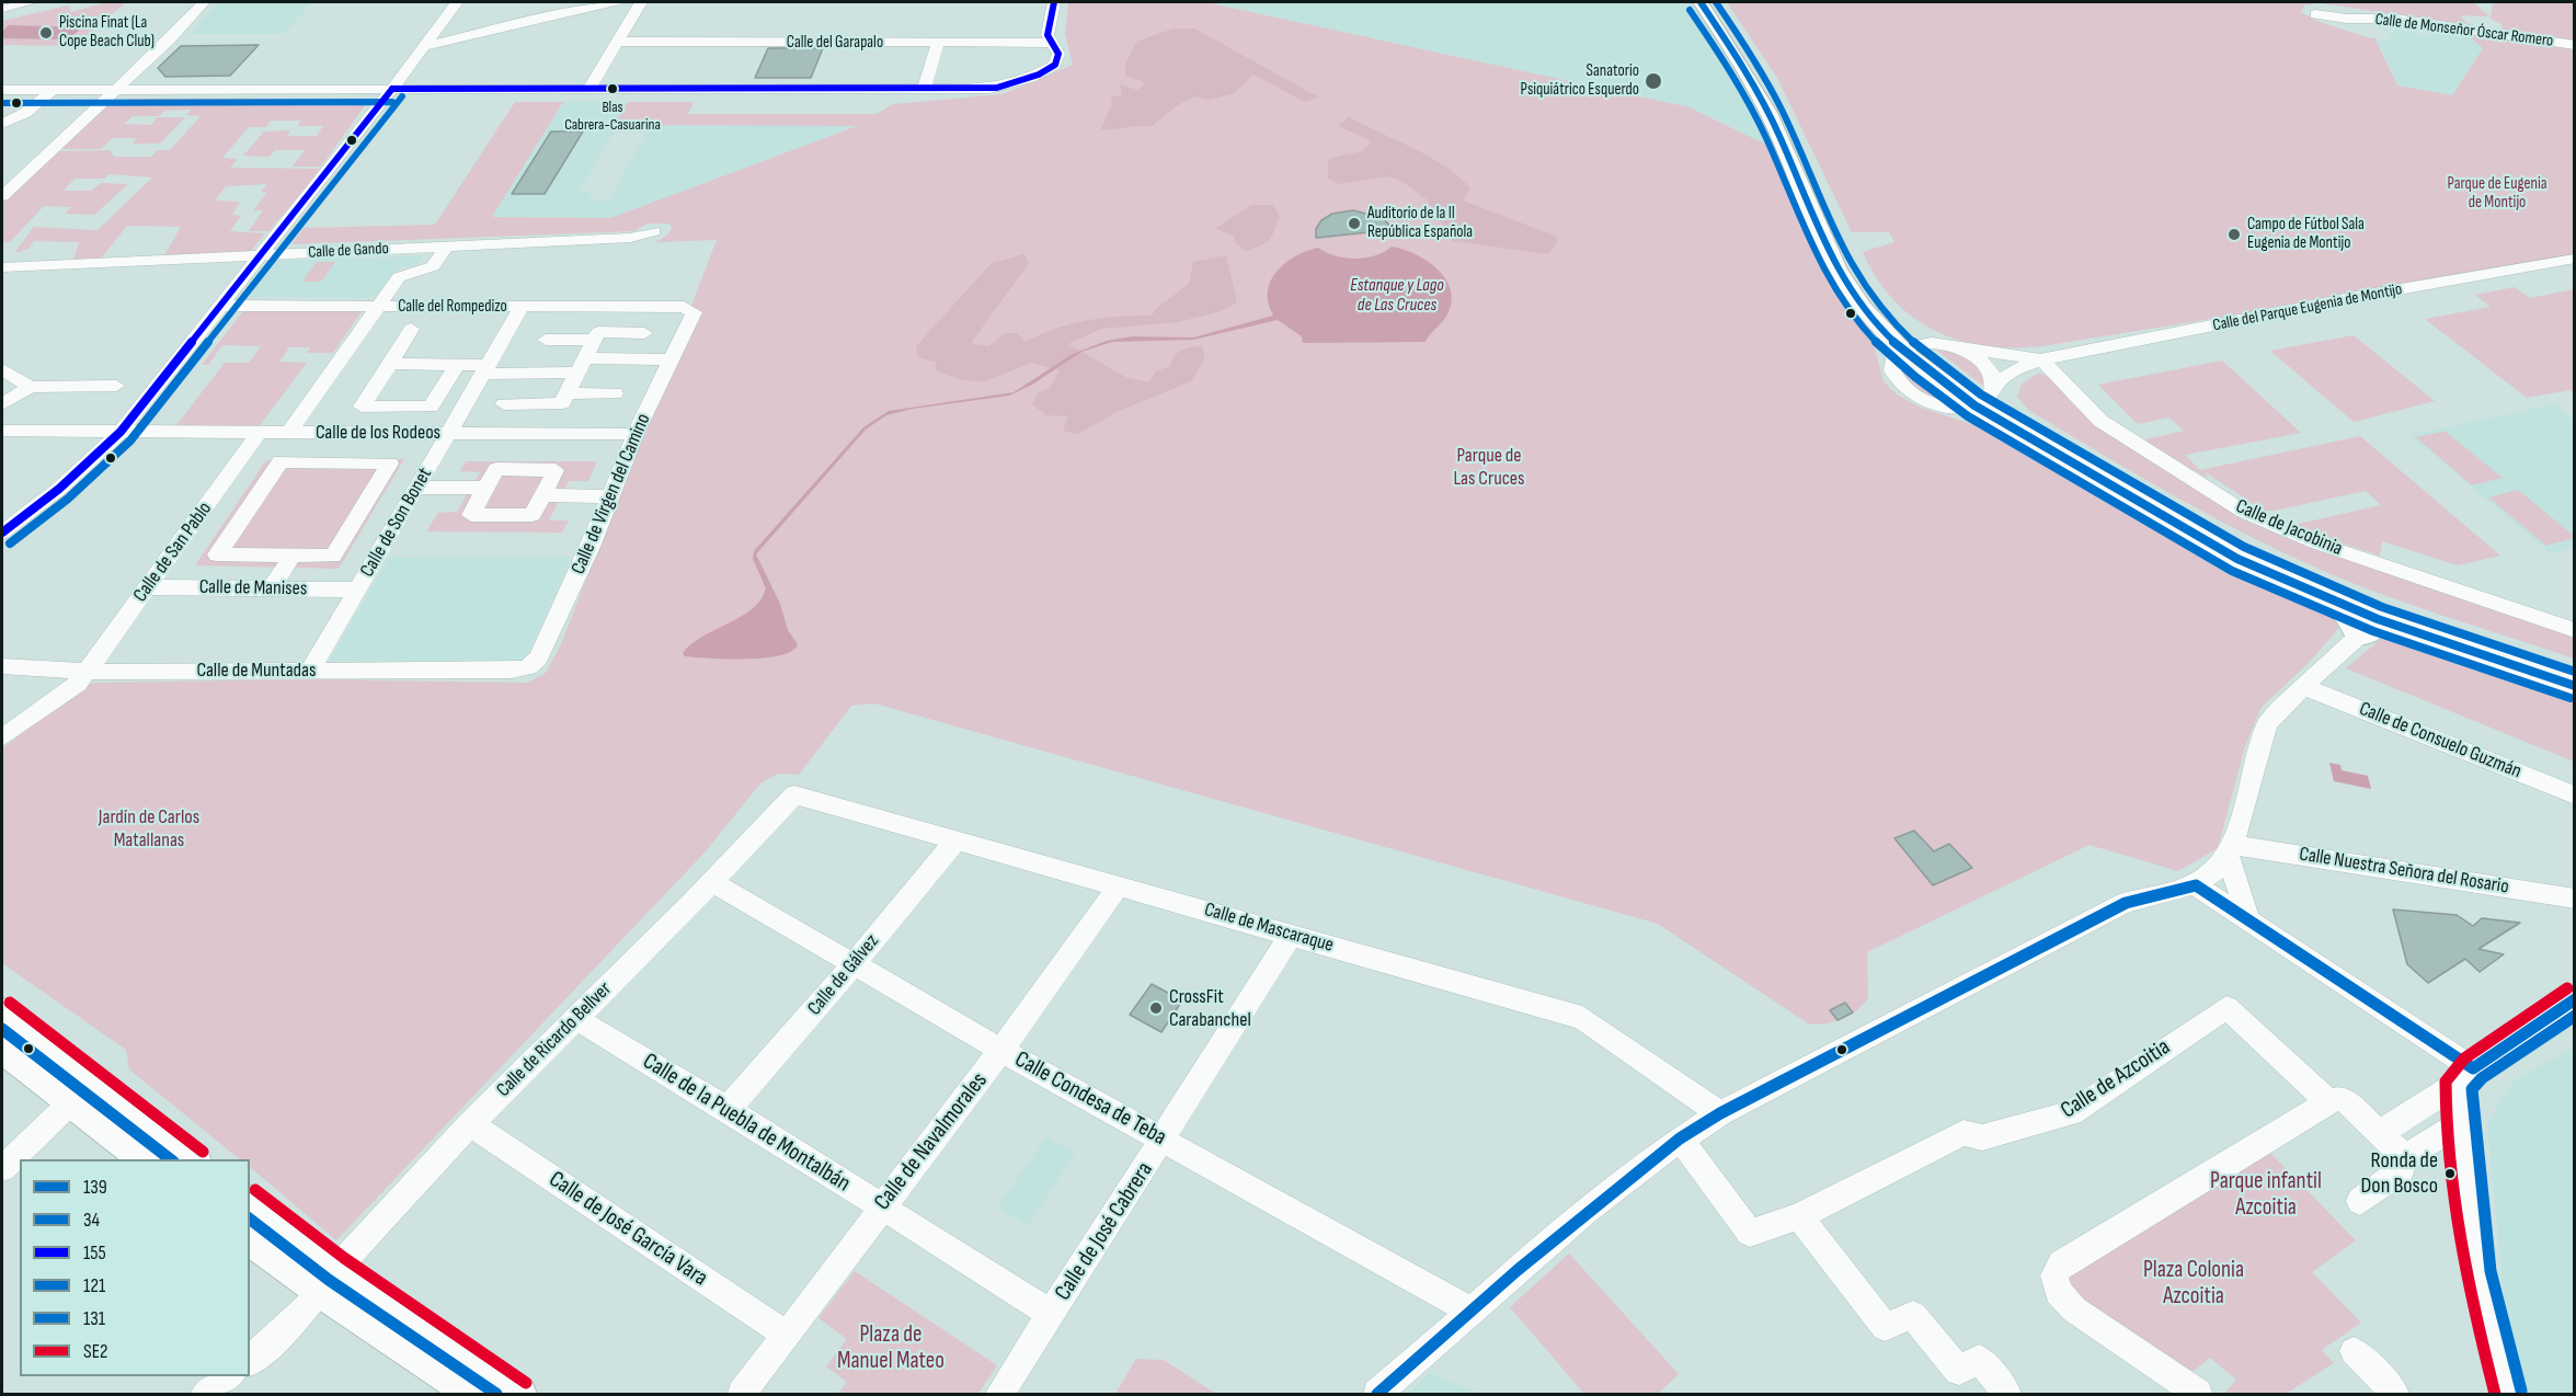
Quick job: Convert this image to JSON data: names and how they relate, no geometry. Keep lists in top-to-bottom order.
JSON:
{
  "streets": {
    "street": [
      "Calle de Monseñor Óscar Romero",
      "Calle del Garapalo",
      "Calle de Gando",
      "Calle del Rompedizo",
      "Calle del Parque Eugenia de Montijo",
      "Calle de los Rodeos",
      "Calle de Virgen del Camino",
      "Calle de Son Bonet",
      "Calle de Jacobinia",
      "Calle de San Pablo",
      "Calle de Manises",
      "Calle de Muntadas",
      "Calle de Consuelo Guzmán",
      "Calle Nuestra Señora del Rosario",
      "Calle de Mascaraque",
      "Calle de Gálvez",
      "Calle de Ricardo Bellver",
      "Calle de Azcoitia",
      "Calle Condesa de Teba",
      "Calle de la Puebla de Montalbán",
      "Calle de Navalmorales",
      "Calle de José García Vara",
      "Calle de José Cabrera"
    ]
  },
  "crossings": [
    ["Calle del Rompedizo", "Calle de Virgen del Camino"],
    ["Calle del Rompedizo", "Calle de Son Bonet"],
    ["Calle del Parque Eugenia de Montijo", "Calle de Jacobinia"],
    ["Calle de los Rodeos", "Calle de Virgen del Camino"],
    ["Calle de los Rodeos", "Calle de Son Bonet"],
    ["Calle de los Rodeos", "Calle de San Pablo"],
    ["Calle de Virgen del Camino", "Calle de Muntadas"],
    ["Calle de Son Bonet", "Calle de Manises"],
    ["Calle de Son Bonet", "Calle de Muntadas"],
    ["Calle de San Pablo", "Calle de Manises"],
    ["Calle de San Pablo", "Calle de Muntadas"],
    ["Calle de Mascaraque", "Calle de Gálvez"],
    ["Calle de Mascaraque", "Calle de Ricardo Bellver"],
    ["Calle de Mascaraque", "Calle de Navalmorales"],
    ["Calle de Mascaraque", "Calle de José Cabrera"],
    ["Calle de Gálvez", "Calle Condesa de Teba"],
    ["Calle de Gálvez", "Calle de la Puebla de Montalbán"],
    ["Calle de Ricardo Bellver", "Calle Condesa de Teba"],
    ["Calle de Ricardo Bellver", "Calle de la Puebla de Montalbán"],
    ["Calle de Ricardo Bellver", "Calle de José García Vara"],
    ["Calle Condesa de Teba", "Calle de Navalmorales"],
    ["Calle Condesa de Teba", "Calle de José Cabrera"],
    ["Calle de la Puebla de Montalbán", "Calle de Navalmorales"],
    ["Calle de la Puebla de Montalbán", "Calle de José Cabrera"],
    ["Calle de Navalmorales", "Calle de José García Vara"]
  ],
  "water": ["Estanque y Lago de Las Cruces"],
  "parks": [
    "Parque de Eugenia de Montijo",
    "Parque de Las Cruces",
    "Jardín de Carlos Matallanas",
    "Parque infantil Azcoitia",
    "Plaza Colonia Azcoitia",
    "Plaza de Manuel Mateo"
  ],
  "places": [
    "Piscina Finat (La Cope Beach Club)",
    "Sanatorio Psiquiátrico Esquerdo",
    "Blas Cabrera-Casuarina",
    "Auditorio de la II República Española",
    "Campo de Fútbol Sala Eugenia de Montijo",
    "CrossFit Carabanchel",
    "Ronda de Don Bosco"
  ],
  "lines": [
    "transit line 139",
    "transit line 155",
    "transit line 131",
    "transit line 121",
    "transit line 34",
    "transit line SE2"
  ],
  "legend": [
    "139",
    "34",
    "155",
    "121",
    "131",
    "SE2"
  ]
}
